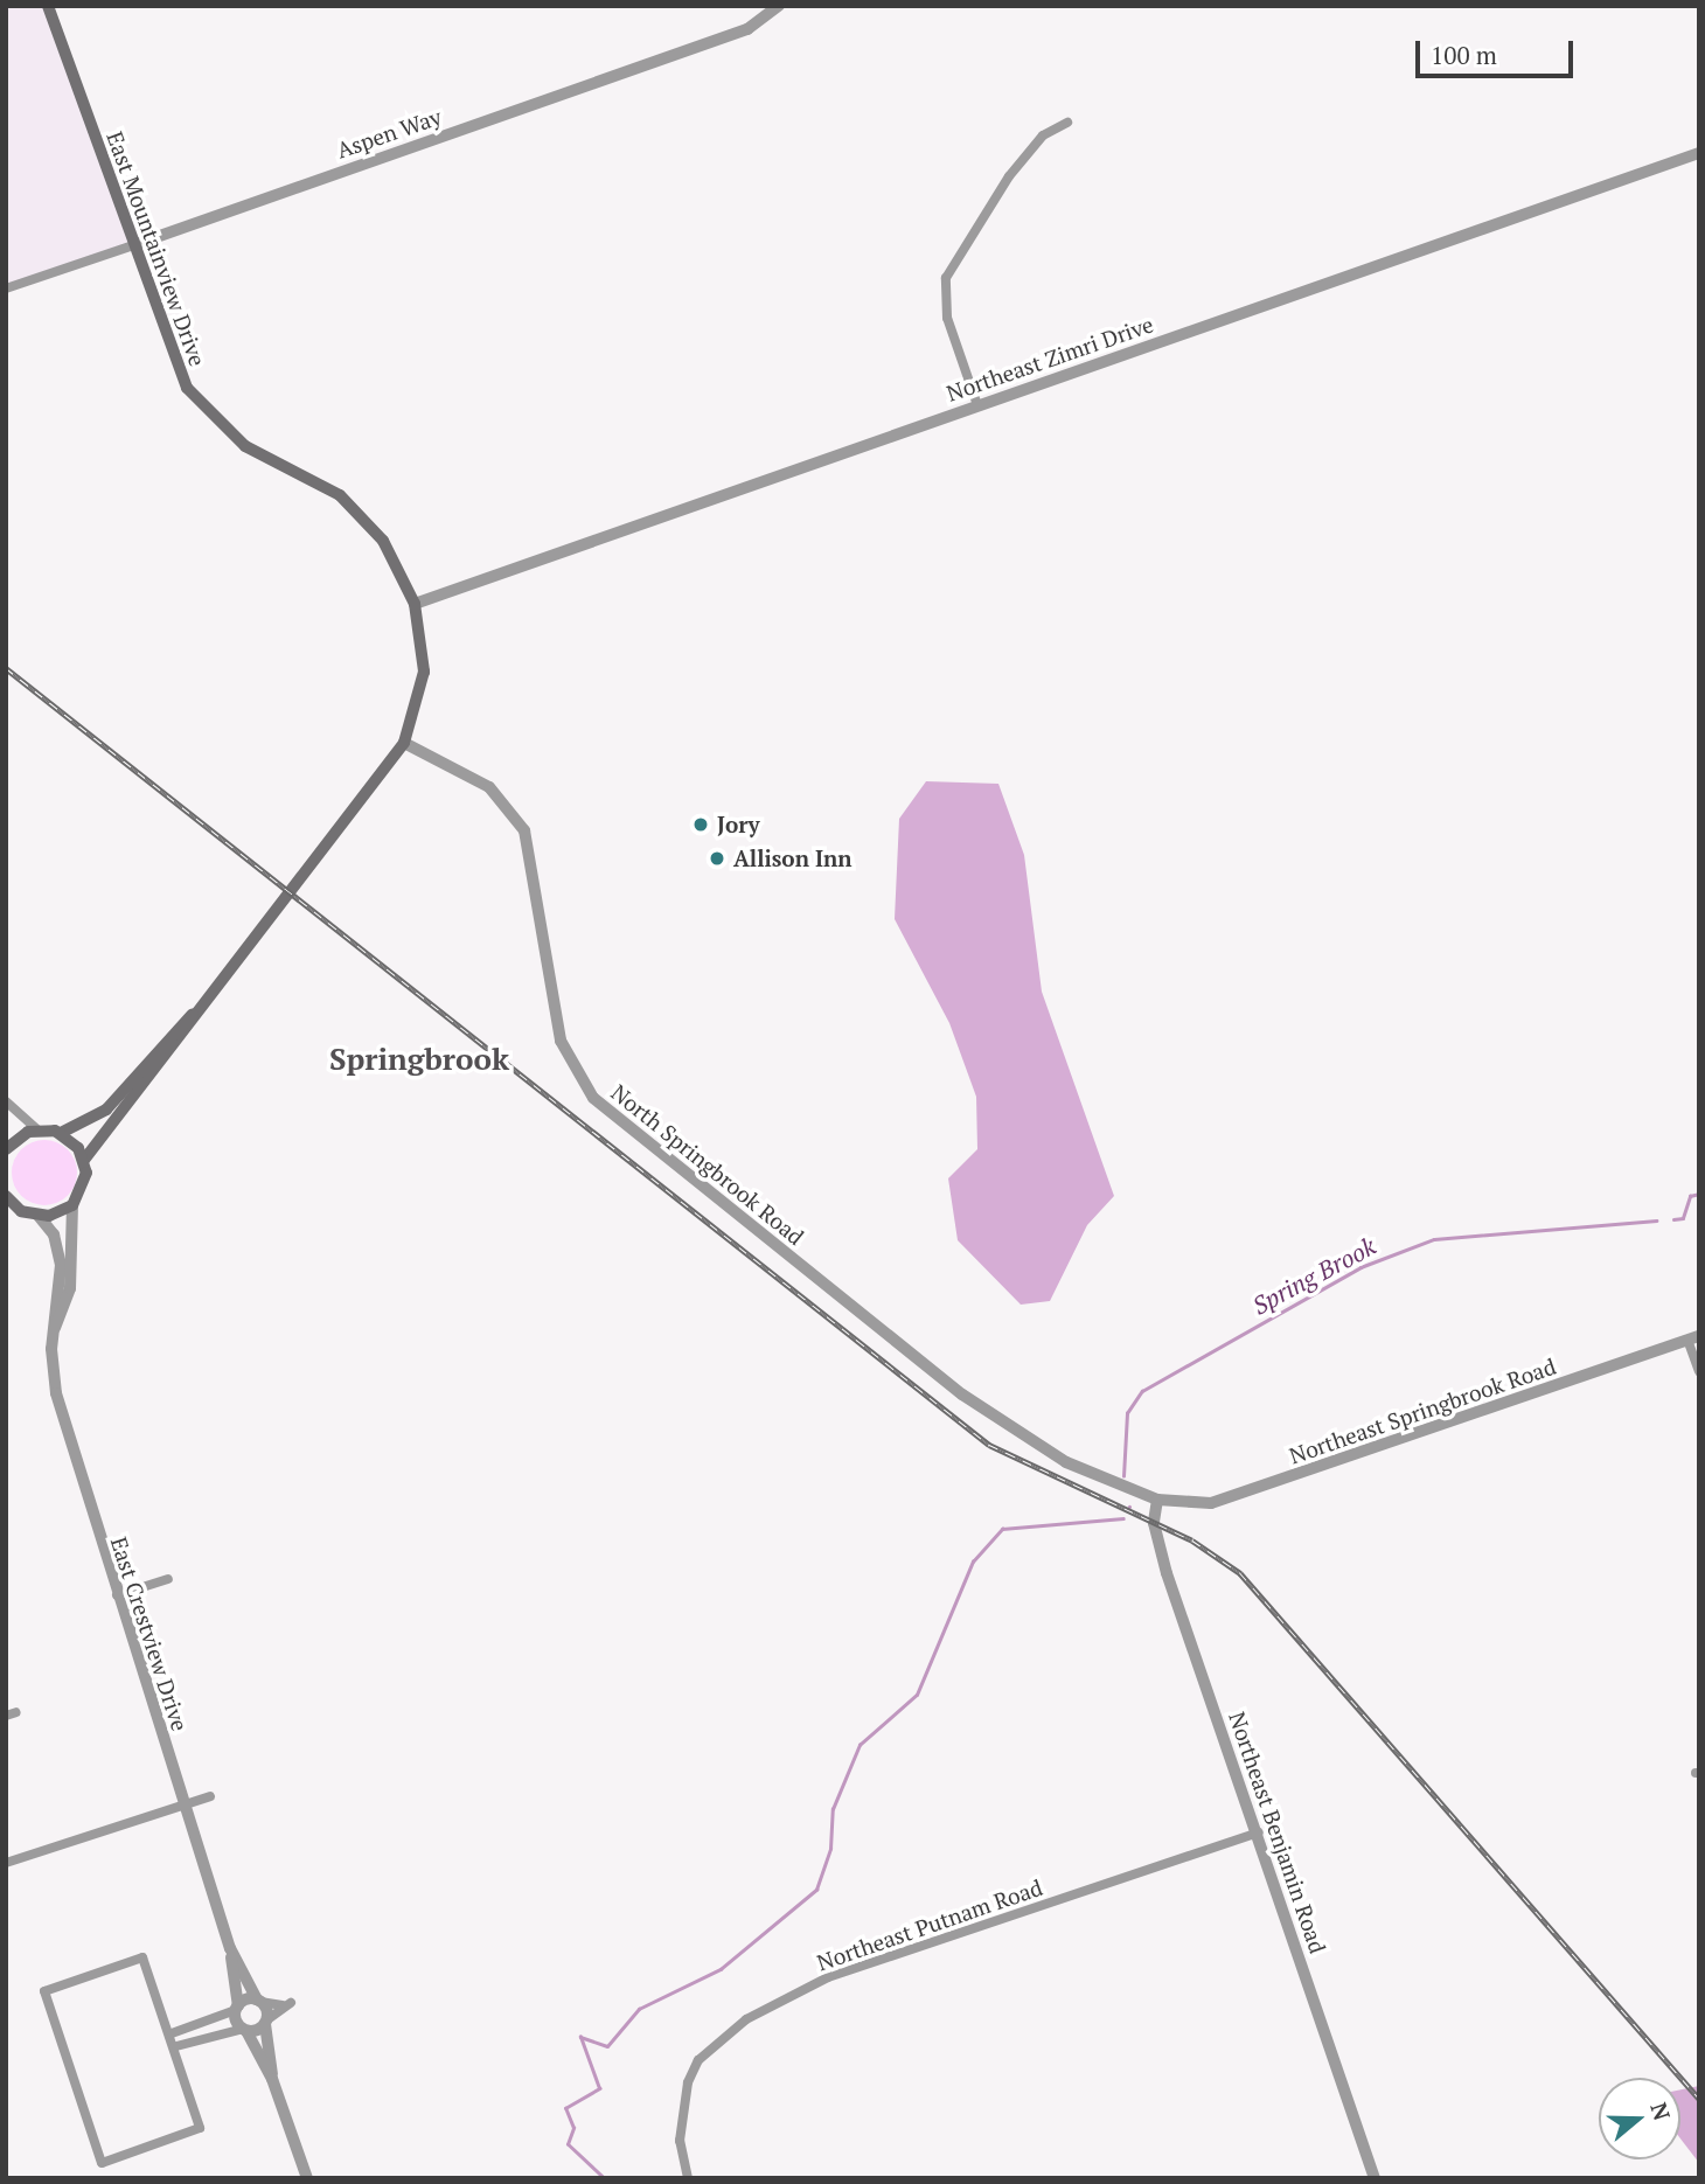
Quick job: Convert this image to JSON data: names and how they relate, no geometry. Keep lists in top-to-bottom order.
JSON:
{
  "streets": {
    "main road": ["East Mountainview Drive"],
    "street": [
      "Aspen Way",
      "Northeast Zimri Drive",
      "North Springbrook Road",
      "Northeast Springbrook Road",
      "East Crestview Drive",
      "Northeast Benjamin Road",
      "Northeast Putnam Road"
    ]
  },
  "crossings": [
    ["Aspen Way", "East Mountainview Drive"],
    ["East Mountainview Drive", "Northeast Zimri Drive"],
    ["East Mountainview Drive", "North Springbrook Road"],
    ["North Springbrook Road", "Northeast Springbrook Road"],
    ["North Springbrook Road", "Northeast Benjamin Road"],
    ["Northeast Springbrook Road", "Northeast Benjamin Road"],
    ["Northeast Benjamin Road", "Northeast Putnam Road"]
  ],
  "districts": ["Springbrook"],
  "water": ["Spring Brook"],
  "places": ["Jory", "Allison Inn"],
  "scale_bar": "100 m",
  "north": "right"
}
